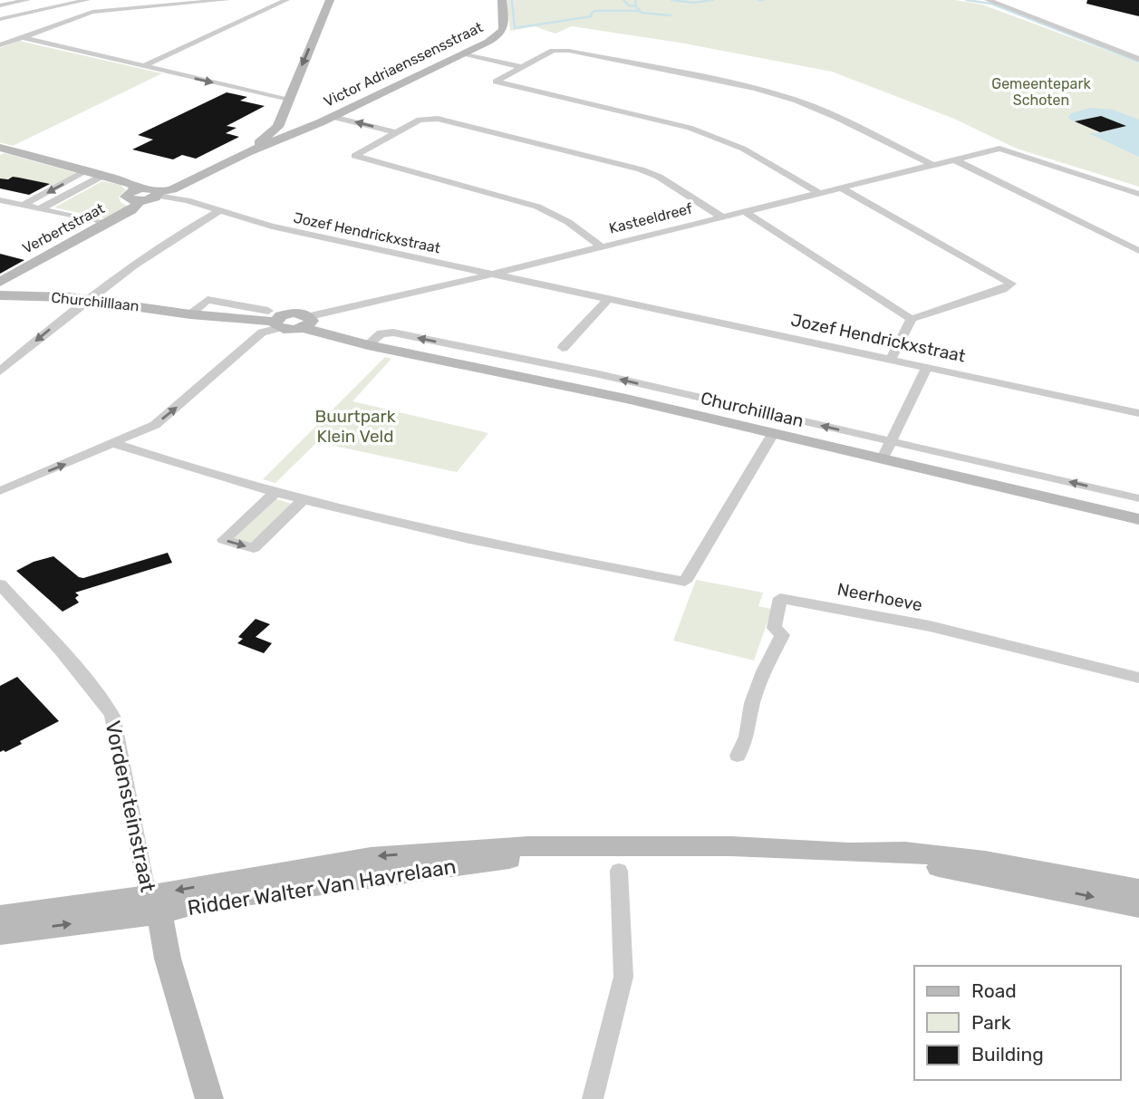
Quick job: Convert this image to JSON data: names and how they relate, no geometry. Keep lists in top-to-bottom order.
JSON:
{
  "streets": {
    "street": [
      "Victor Adriaenssensstraat",
      "Kasteeldreef",
      "Verbertstraat",
      "Jozef Hendrickxstraat",
      "Churchilllaan",
      "Neerhoeve",
      "Vordensteinstraat",
      "Ridder Walter Van Havrelaan"
    ]
  },
  "crossings": [
    ["Victor Adriaenssensstraat", "Verbertstraat"],
    ["Kasteeldreef", "Jozef Hendrickxstraat"],
    ["Kasteeldreef", "Churchilllaan"],
    ["Verbertstraat", "Jozef Hendrickxstraat"],
    ["Vordensteinstraat", "Ridder Walter Van Havrelaan"]
  ],
  "parks": ["Gemeentepark Schoten", "Buurtpark Klein Veld"],
  "legend": ["Road", "Park", "Building"]
}
